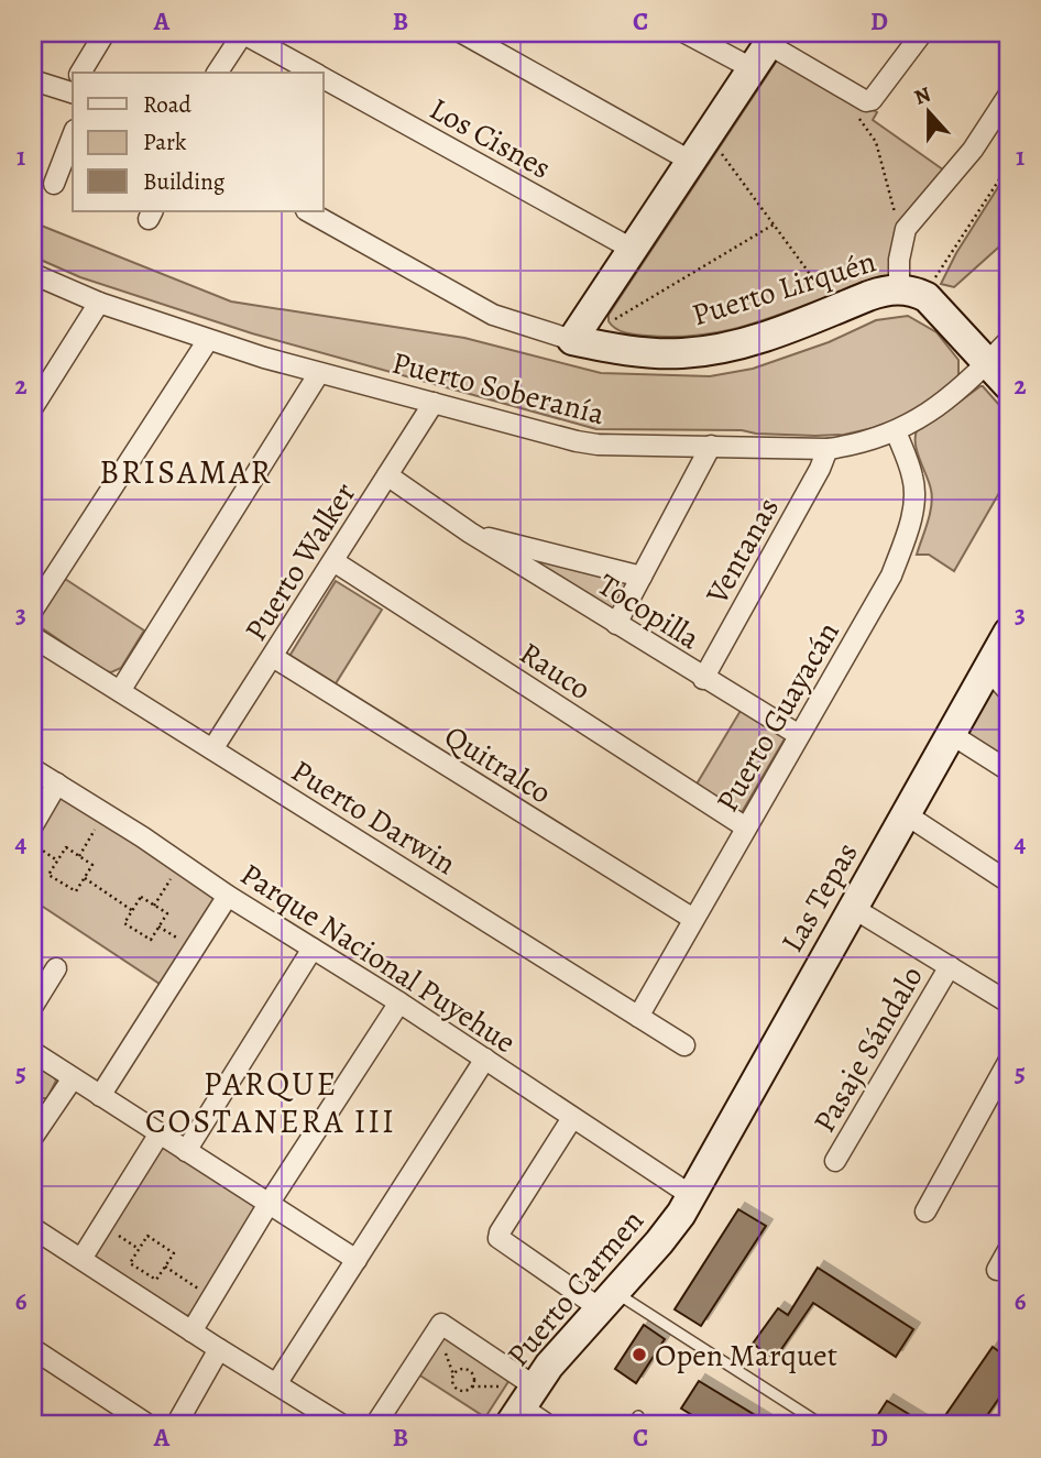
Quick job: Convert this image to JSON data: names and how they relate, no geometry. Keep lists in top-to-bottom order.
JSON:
{
  "streets": {
    "street": [
      "Los Cisnes",
      "Puerto Lirquén",
      "Puerto Soberanía",
      "Ventanas",
      "Puerto Walker",
      "Tocopilla",
      "Rauco",
      "Puerto Guayacán",
      "Quitralco",
      "Puerto Darwin",
      "Las Tepas",
      "Parque Nacional Puyehue",
      "Pasaje Sándalo",
      "Puerto Carmen"
    ]
  },
  "crossings": [
    ["Puerto Soberanía", "Ventanas"],
    ["Puerto Soberanía", "Puerto Walker"],
    ["Puerto Soberanía", "Puerto Guayacán"],
    ["Ventanas", "Tocopilla"],
    ["Puerto Walker", "Tocopilla"],
    ["Puerto Walker", "Rauco"],
    ["Puerto Walker", "Quitralco"],
    ["Puerto Walker", "Puerto Darwin"],
    ["Tocopilla", "Puerto Guayacán"],
    ["Rauco", "Puerto Guayacán"],
    ["Puerto Guayacán", "Quitralco"],
    ["Puerto Guayacán", "Puerto Darwin"],
    ["Las Tepas", "Parque Nacional Puyehue"],
    ["Las Tepas", "Puerto Carmen"],
    ["Parque Nacional Puyehue", "Puerto Carmen"]
  ],
  "districts": ["BRISAMAR", "PARQUE COSTANERA III"],
  "places": ["Open Marquet"],
  "legend": ["Road", "Park", "Building"],
  "north": "top",
  "grid": {
    "columns": [
      "A",
      "B",
      "C",
      "D"
    ],
    "rows": [
      "1",
      "2",
      "3",
      "4",
      "5",
      "6"
    ]
  }
}
